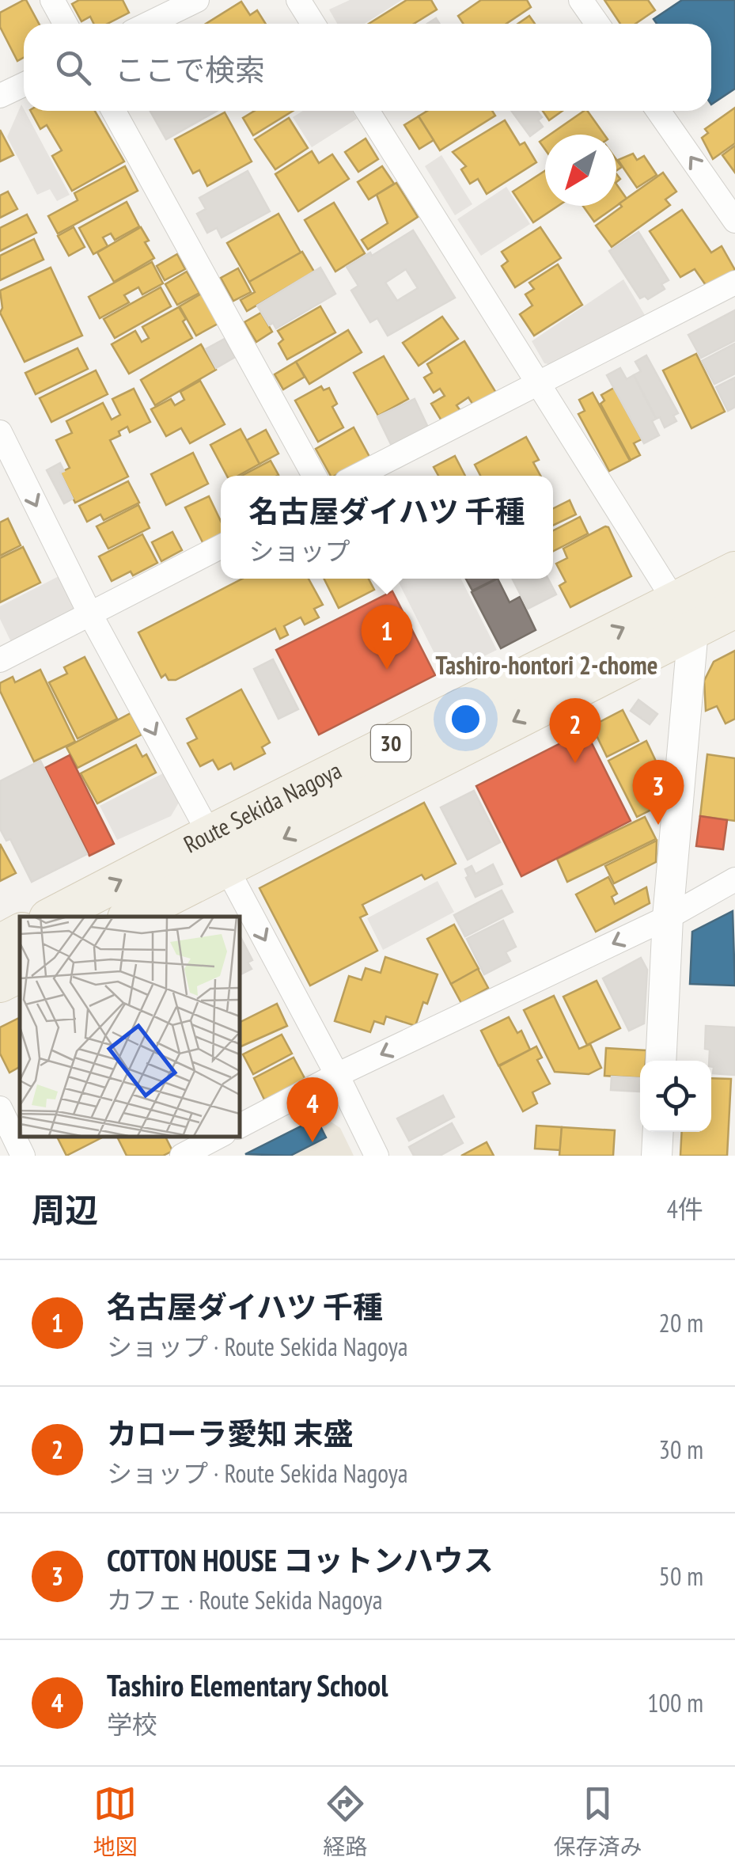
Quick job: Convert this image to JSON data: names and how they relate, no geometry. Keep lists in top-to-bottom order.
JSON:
{
  "streets": {
    "main road": ["30", "Route Sekida Nagoya"]
  },
  "districts": ["Tashiro-hontori 2-chome"],
  "north": "bottom left",
  "page": {
    "search": "ここで検索",
    "popup": ["名古屋ダイハツ 千種", "ショップ"],
    "pins": [
      "1",
      "2",
      "3",
      "4"
    ],
    "heading": ["周辺", "4件"],
    "list": [
      {
        "mark": "1",
        "name": "名古屋ダイハツ 千種",
        "note": "ショップ · Route Sekida Nagoya",
        "value": "20 m"
      },
      {
        "mark": "2",
        "name": "カローラ愛知 末盛",
        "note": "ショップ · Route Sekida Nagoya",
        "value": "30 m"
      },
      {
        "mark": "3",
        "name": "COTTON HOUSE コットンハウス",
        "note": "カフェ · Route Sekida Nagoya",
        "value": "50 m"
      },
      {
        "mark": "4",
        "name": "Tashiro Elementary School",
        "note": "学校",
        "value": "100 m"
      }
    ],
    "nav": ["地図", "経路", "保存済み"]
  }
}
